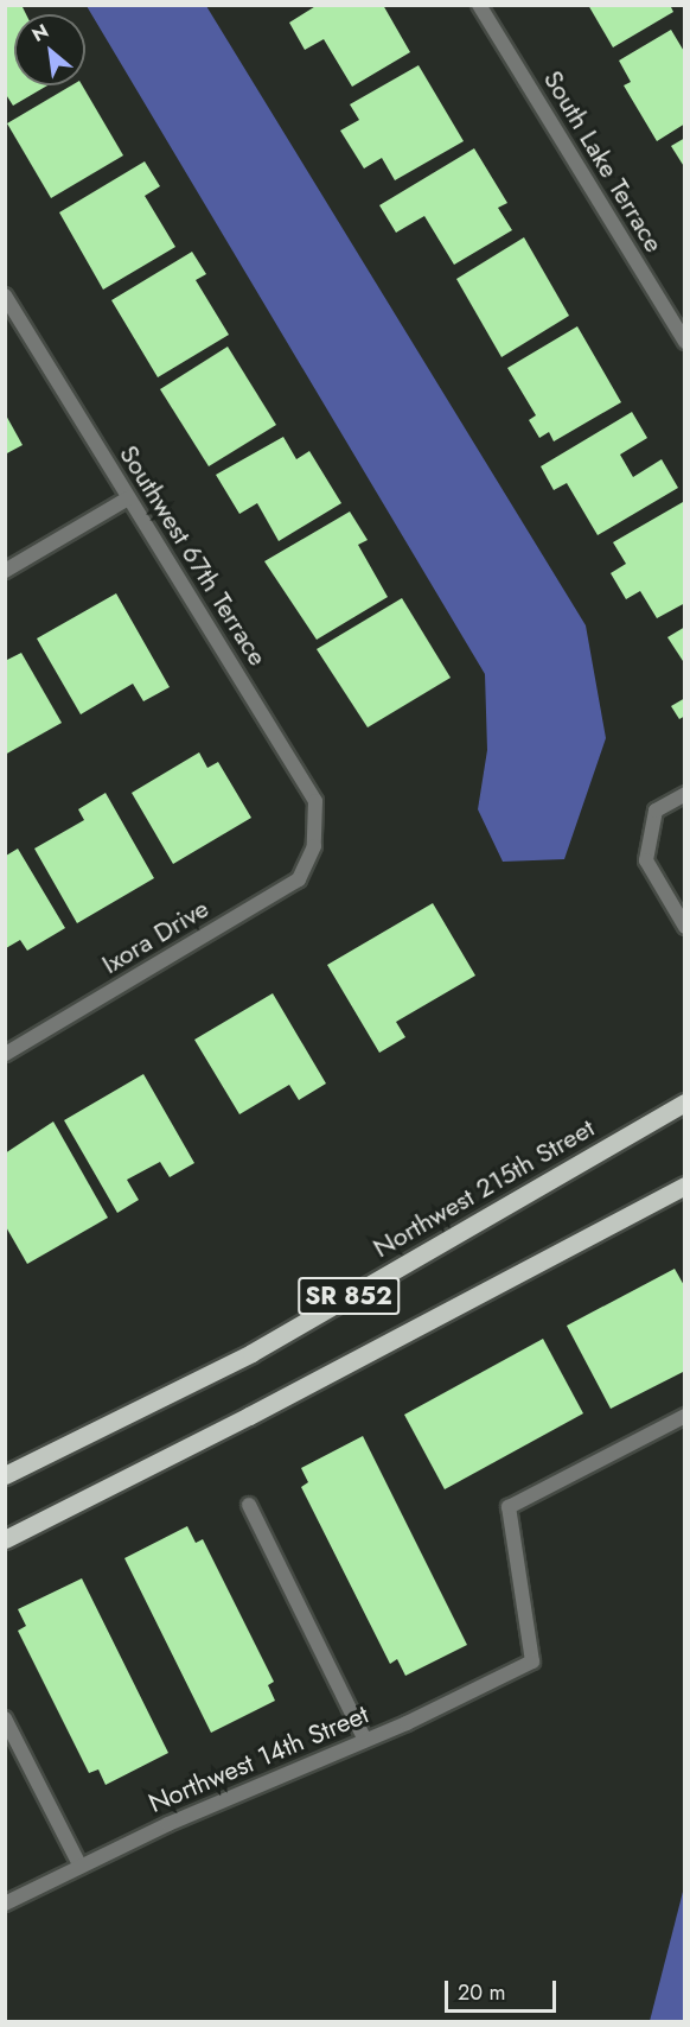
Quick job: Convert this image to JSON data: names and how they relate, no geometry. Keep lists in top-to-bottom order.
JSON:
{
  "streets": {
    "main road": ["Northwest 215th Street", "SR 852"],
    "street": [
      "South Lake Terrace",
      "Southwest 67th Terrace",
      "Ixora Drive",
      "Northwest 14th Street"
    ]
  },
  "crossings": [
    ["Southwest 67th Terrace", "Ixora Drive"]
  ],
  "scale_bar": "20 m",
  "north": "top left"
}
